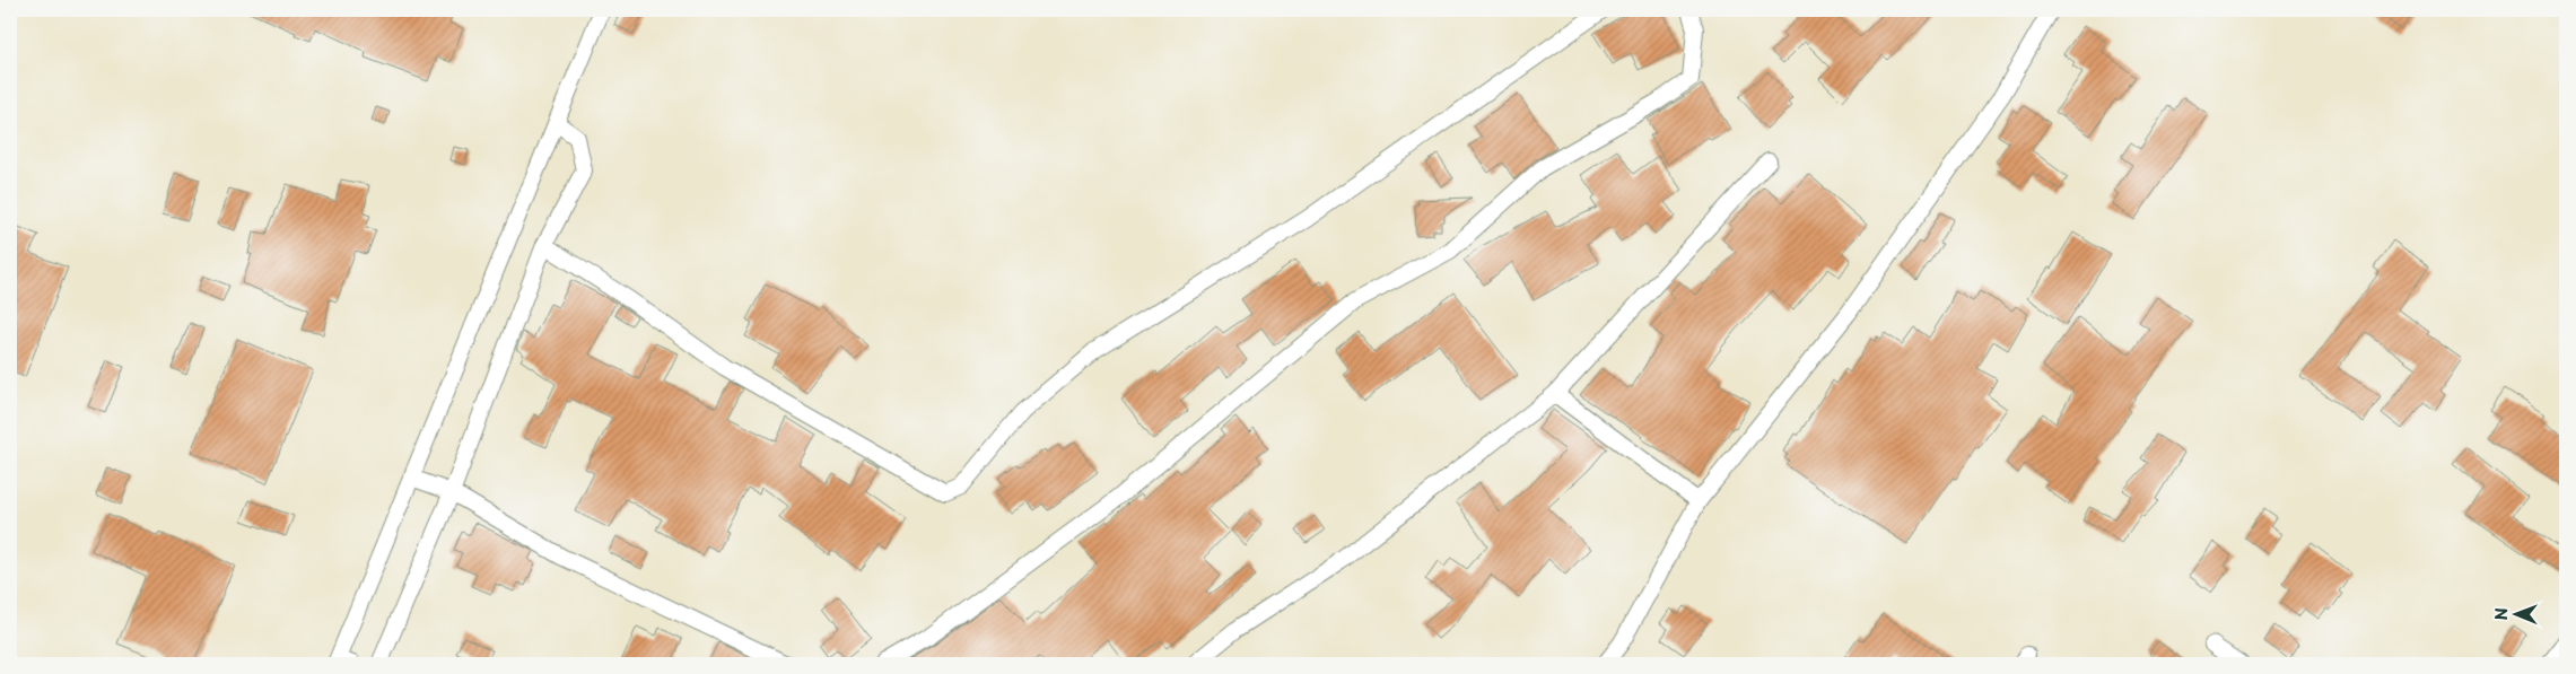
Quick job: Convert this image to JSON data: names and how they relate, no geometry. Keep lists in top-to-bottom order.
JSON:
{
  "north": "left"
}
